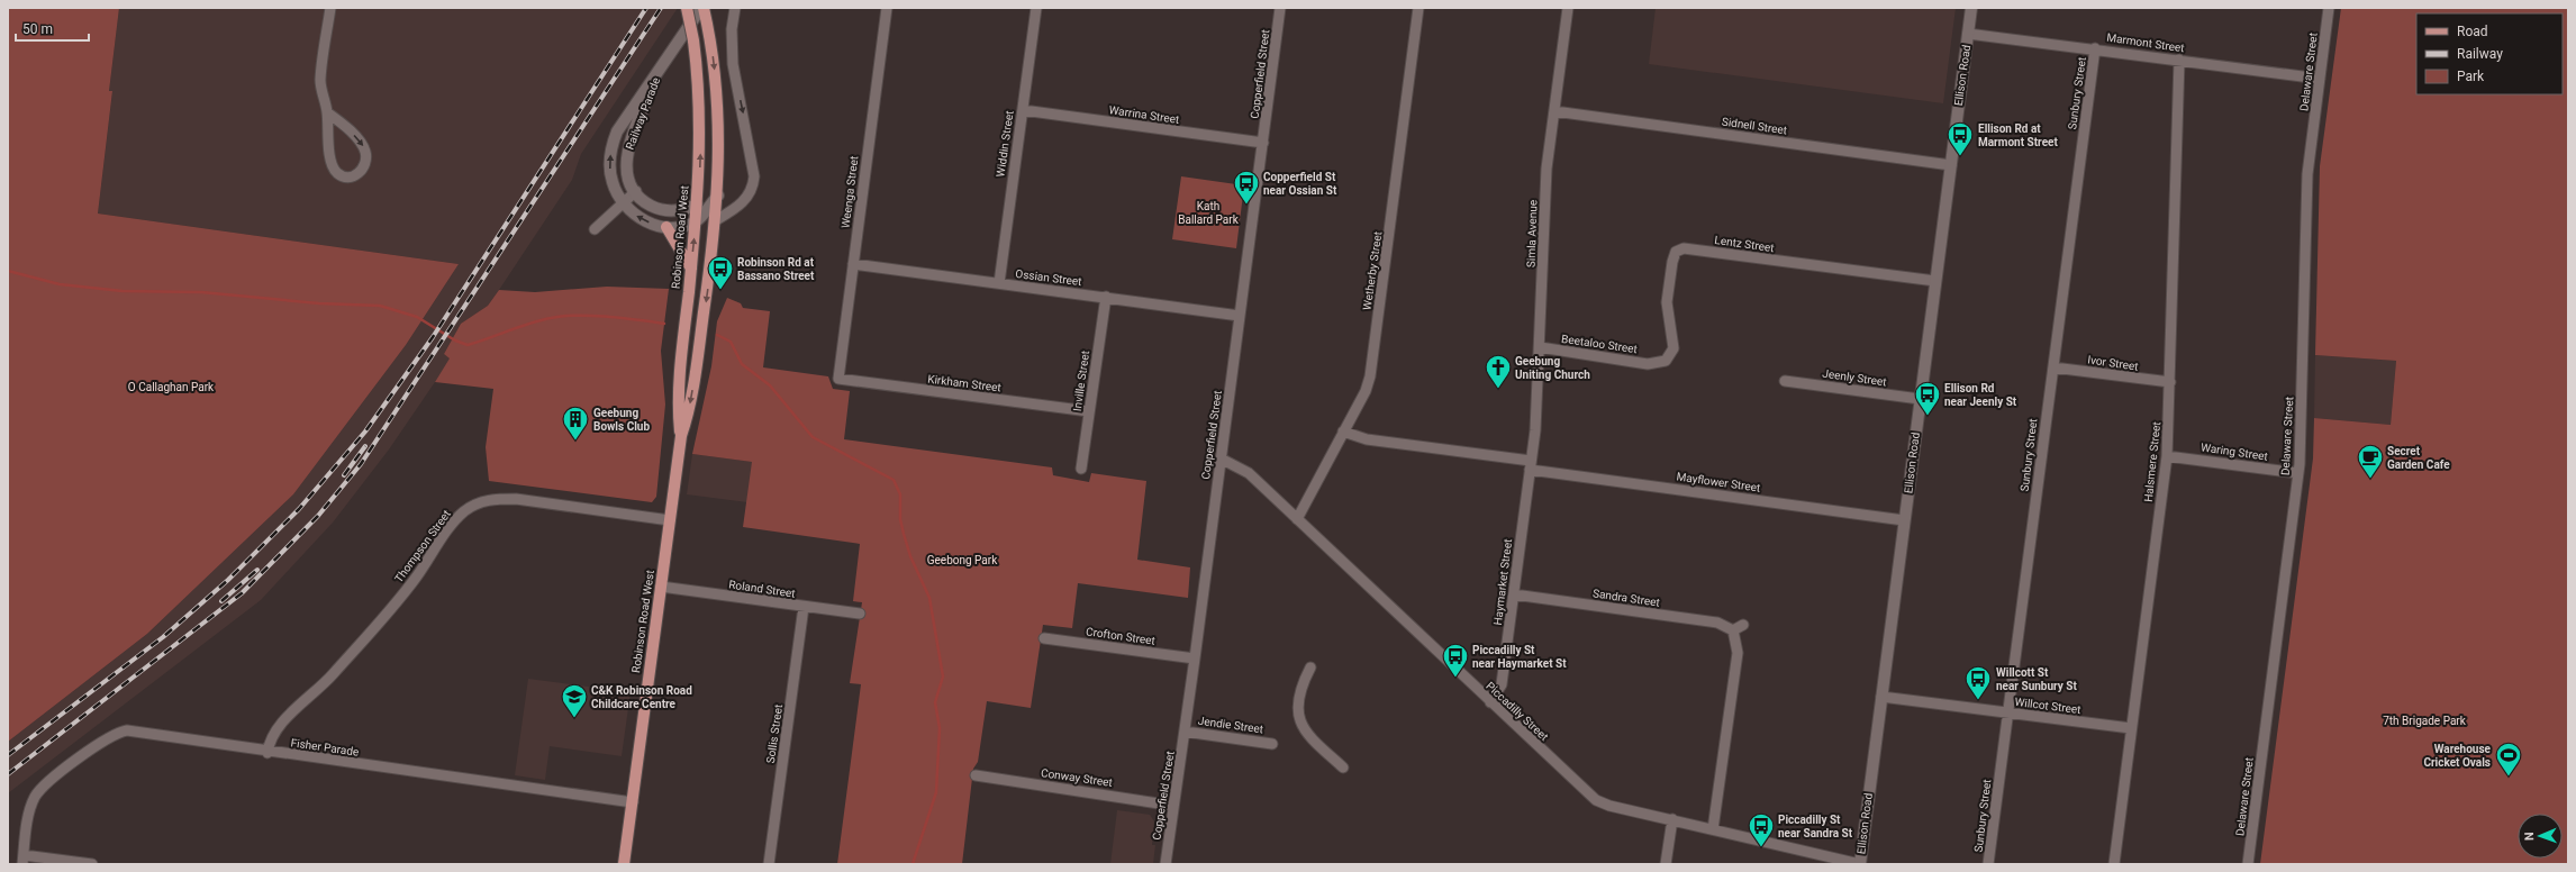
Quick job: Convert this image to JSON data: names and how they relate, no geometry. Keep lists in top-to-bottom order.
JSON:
{
  "streets": {
    "main road": ["Robinson Road West"],
    "street": [
      "Marmont Street",
      "Delaware Street",
      "Copperfield Street",
      "Ellison Road",
      "Sunbury Street",
      "Railway Parade",
      "Warrina Street",
      "Sidnell Street",
      "Widdin Street",
      "Weenga Street",
      "Simla Avenue",
      "Lentz Street",
      "Wetherby Street",
      "Ossian Street",
      "Beetaloo Street",
      "Ivor Street",
      "Jeenly Street",
      "Inville Street",
      "Kirkham Street",
      "Waring Street",
      "Halsmere Street",
      "Mayflower Street",
      "Thompson Street",
      "Haymarket Street",
      "Roland Street",
      "Sandra Street",
      "Crofton Street",
      "Willcot Street",
      "Piccadilly Street",
      "Jendie Street",
      "Sollis Street",
      "Fisher Parade",
      "Conway Street"
    ]
  },
  "crossings": [
    ["Marmont Street", "Delaware Street"],
    ["Marmont Street", "Ellison Road"],
    ["Marmont Street", "Sunbury Street"],
    ["Marmont Street", "Halsmere Street"],
    ["Delaware Street", "Waring Street"],
    ["Copperfield Street", "Warrina Street"],
    ["Copperfield Street", "Ossian Street"],
    ["Copperfield Street", "Crofton Street"],
    ["Copperfield Street", "Piccadilly Street"],
    ["Copperfield Street", "Jendie Street"],
    ["Copperfield Street", "Conway Street"],
    ["Ellison Road", "Sidnell Street"],
    ["Ellison Road", "Lentz Street"],
    ["Ellison Road", "Jeenly Street"],
    ["Ellison Road", "Mayflower Street"],
    ["Ellison Road", "Willcot Street"],
    ["Ellison Road", "Piccadilly Street"],
    ["Sunbury Street", "Ivor Street"],
    ["Sunbury Street", "Willcot Street"],
    ["Railway Parade", "Robinson Road West"],
    ["Warrina Street", "Widdin Street"],
    ["Sidnell Street", "Simla Avenue"],
    ["Widdin Street", "Ossian Street"],
    ["Weenga Street", "Ossian Street"],
    ["Weenga Street", "Kirkham Street"],
    ["Simla Avenue", "Beetaloo Street"],
    ["Simla Avenue", "Mayflower Street"],
    ["Simla Avenue", "Haymarket Street"],
    ["Robinson Road West", "Thompson Street"],
    ["Robinson Road West", "Roland Street"],
    ["Robinson Road West", "Fisher Parade"],
    ["Lentz Street", "Beetaloo Street"],
    ["Wetherby Street", "Mayflower Street"],
    ["Wetherby Street", "Piccadilly Street"],
    ["Ossian Street", "Inville Street"],
    ["Ivor Street", "Halsmere Street"],
    ["Inville Street", "Kirkham Street"],
    ["Waring Street", "Halsmere Street"],
    ["Halsmere Street", "Willcot Street"],
    ["Mayflower Street", "Haymarket Street"],
    ["Thompson Street", "Fisher Parade"],
    ["Haymarket Street", "Sandra Street"],
    ["Haymarket Street", "Piccadilly Street"],
    ["Roland Street", "Sollis Street"]
  ],
  "parks": [
    "Kath Ballard Park",
    "O Callaghan Park",
    "Geebong Park",
    "7th Brigade Park"
  ],
  "places": {
    "bus stop": [
      "Ellison Rd at Marmont Street",
      "Copperfield St near Ossian St",
      "Robinson Rd at Bassano Street",
      "Ellison Rd near Jeenly St",
      "Piccadilly St near Haymarket St",
      "Willcott St near Sunbury St",
      "Piccadilly St near Sandra St"
    ],
    "church": ["Geebung Uniting Church"],
    "building": ["Geebung Bowls Club"],
    "cafe": ["Secret Garden Cafe"],
    "school or university": ["C&K Robinson Road Childcare Centre"],
    "sports": ["Warehouse Cricket Ovals"]
  },
  "legend": ["Road", "Railway", "Park"],
  "scale_bar": "50 m",
  "north": "left"
}
